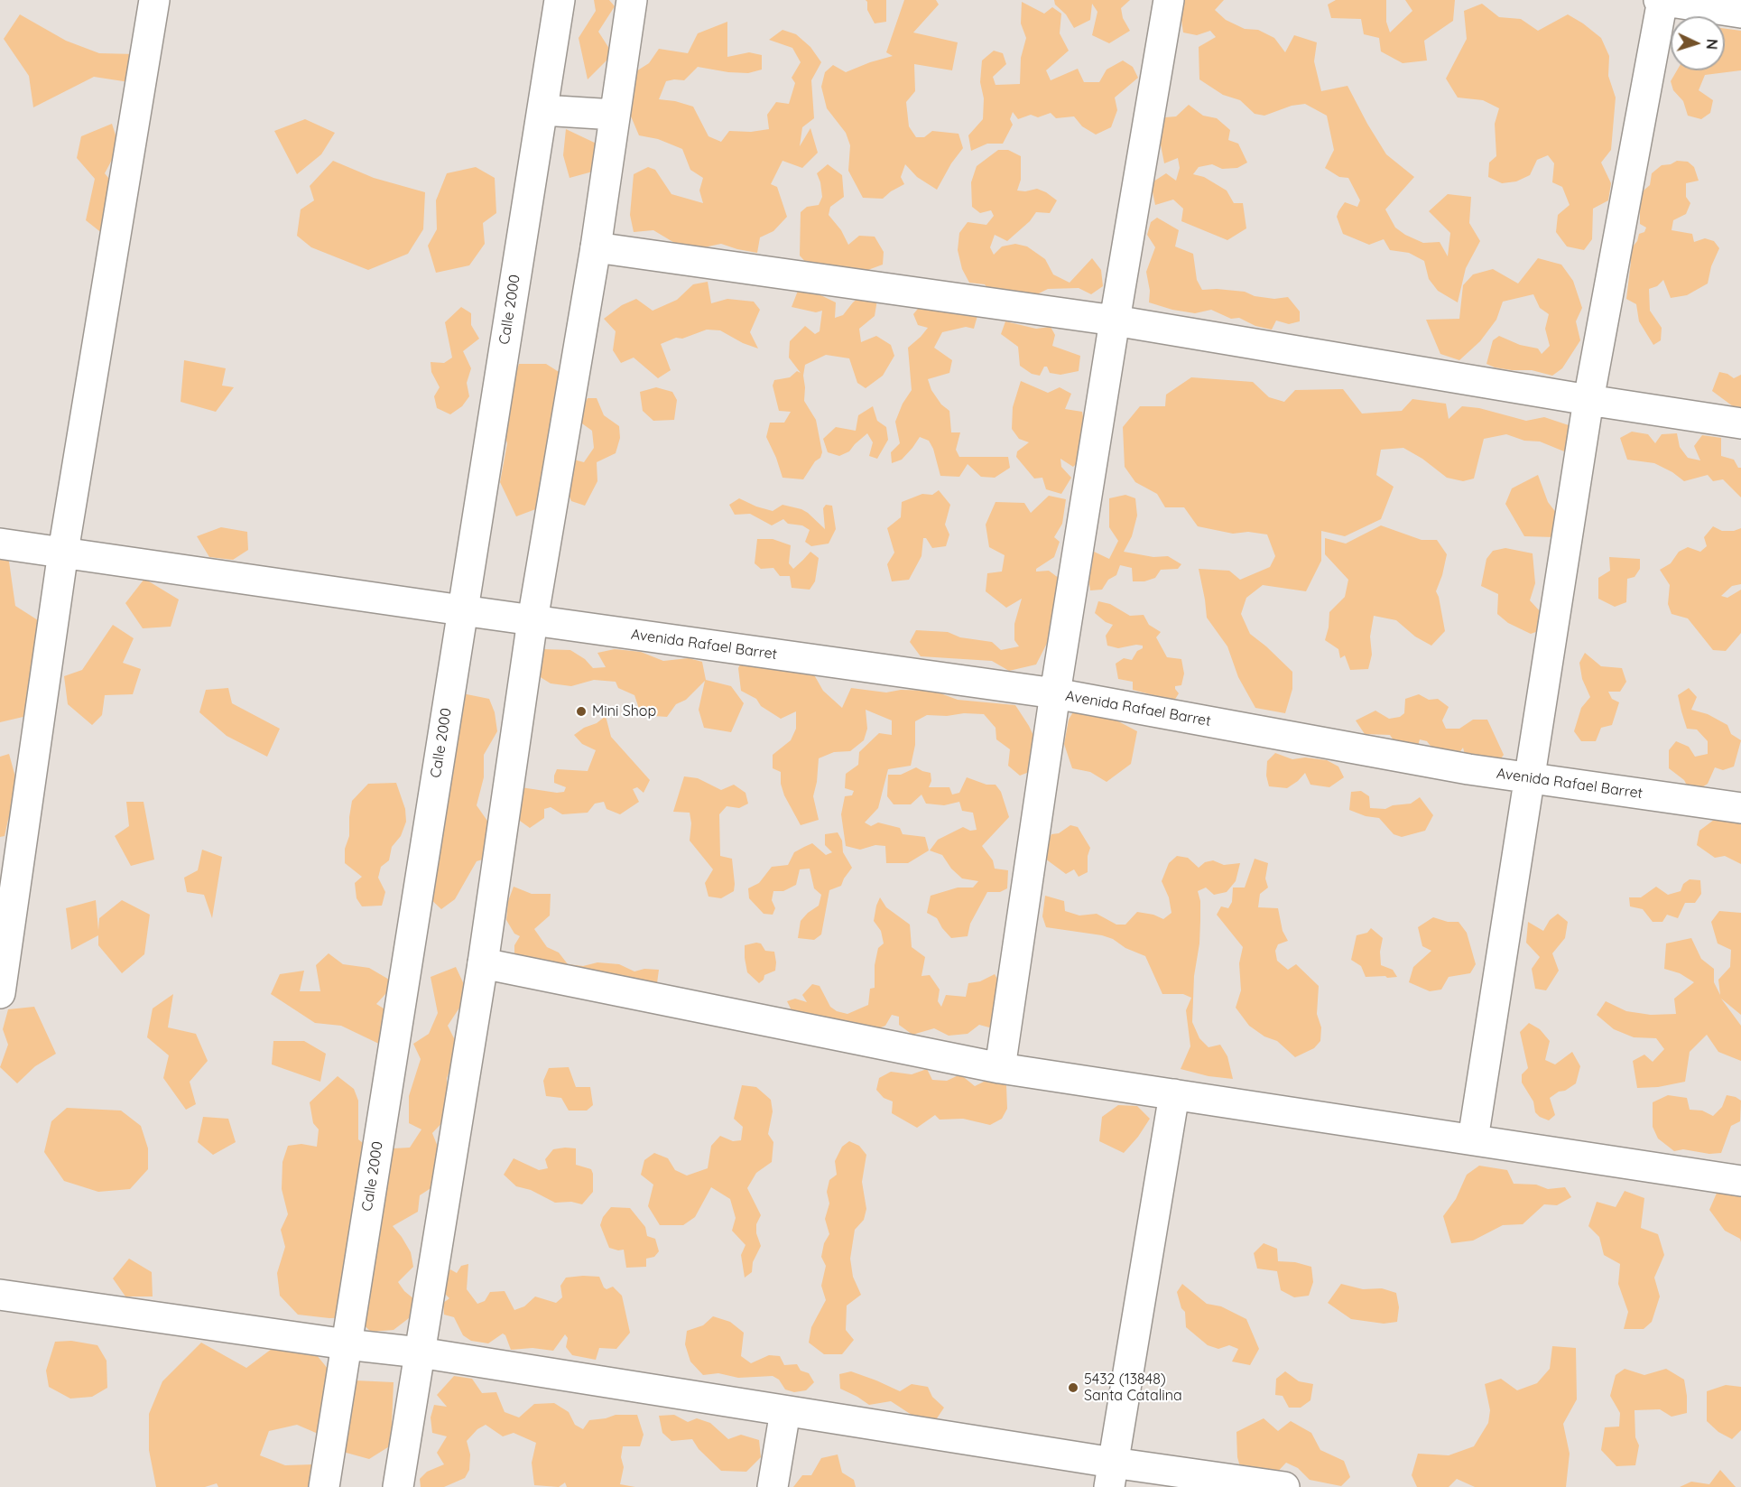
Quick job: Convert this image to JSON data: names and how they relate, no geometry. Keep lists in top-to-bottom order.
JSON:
{
  "streets": {
    "street": ["Calle 2000", "Avenida Rafael Barret"]
  },
  "crossings": [
    ["Calle 2000", "Avenida Rafael Barret"]
  ],
  "places": ["Mini Shop", "5432 (13848) Santa Catalina"],
  "north": "right"
}
